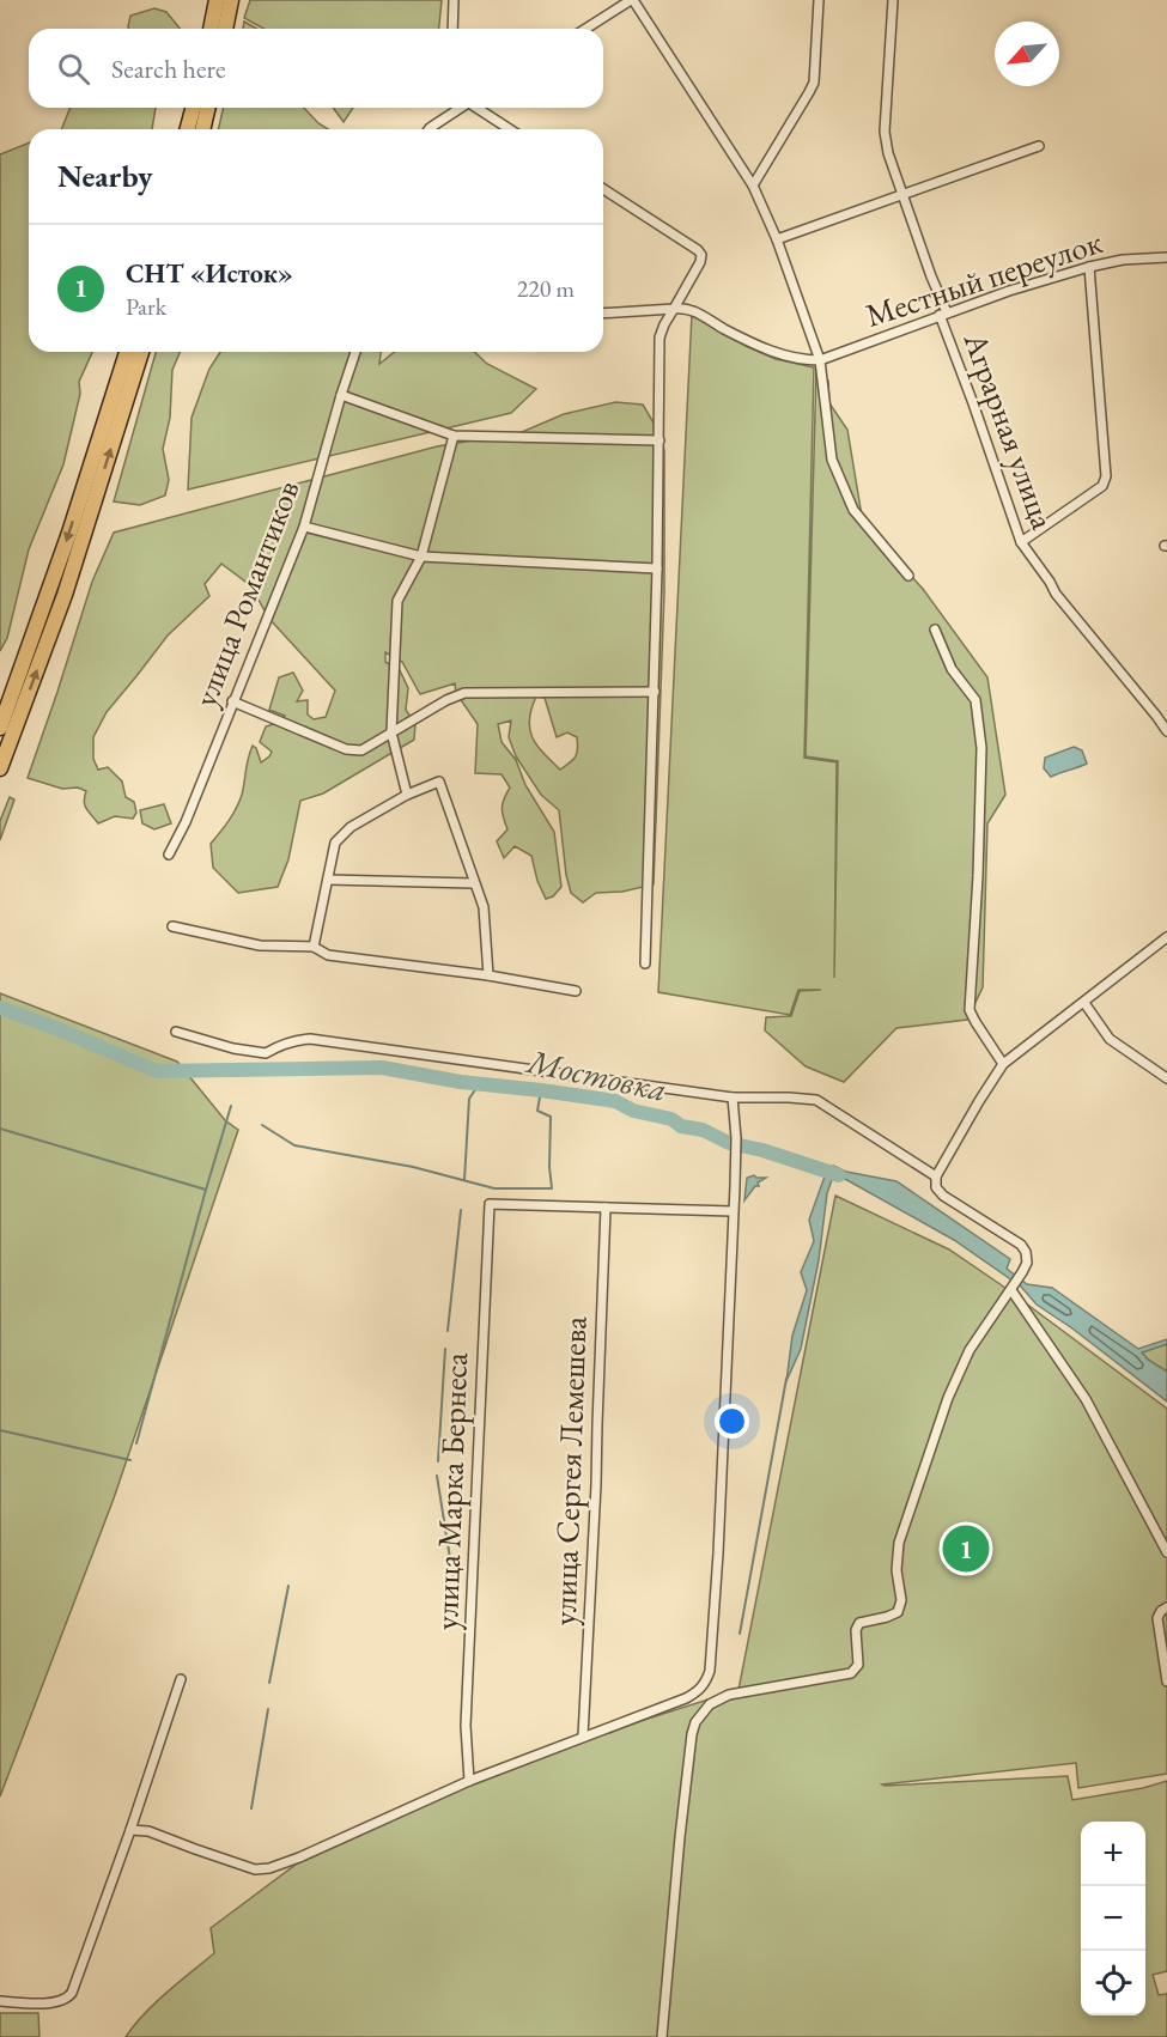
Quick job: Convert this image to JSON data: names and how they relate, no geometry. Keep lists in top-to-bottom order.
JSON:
{
  "streets": {
    "street": [
      "Местный переулок",
      "Аграрная улица",
      "улица Романтиков",
      "улица Сергея Лемешева",
      "улица Марка Бернеса"
    ]
  },
  "crossings": [
    ["Местный переулок", "Аграрная улица"],
    ["улица Сергея Лемешева", "улица Марка Бернеса"]
  ],
  "water": ["Мостовка"],
  "north": "bottom left",
  "page": {
    "search": "Search here",
    "heading": "Nearby",
    "list": [
      {
        "mark": "1",
        "name": "СНТ «Исток»",
        "note": "Park",
        "value": "220 m"
      }
    ],
    "pins": "1",
    "map_buttons": ["+", "−"]
  }
}
